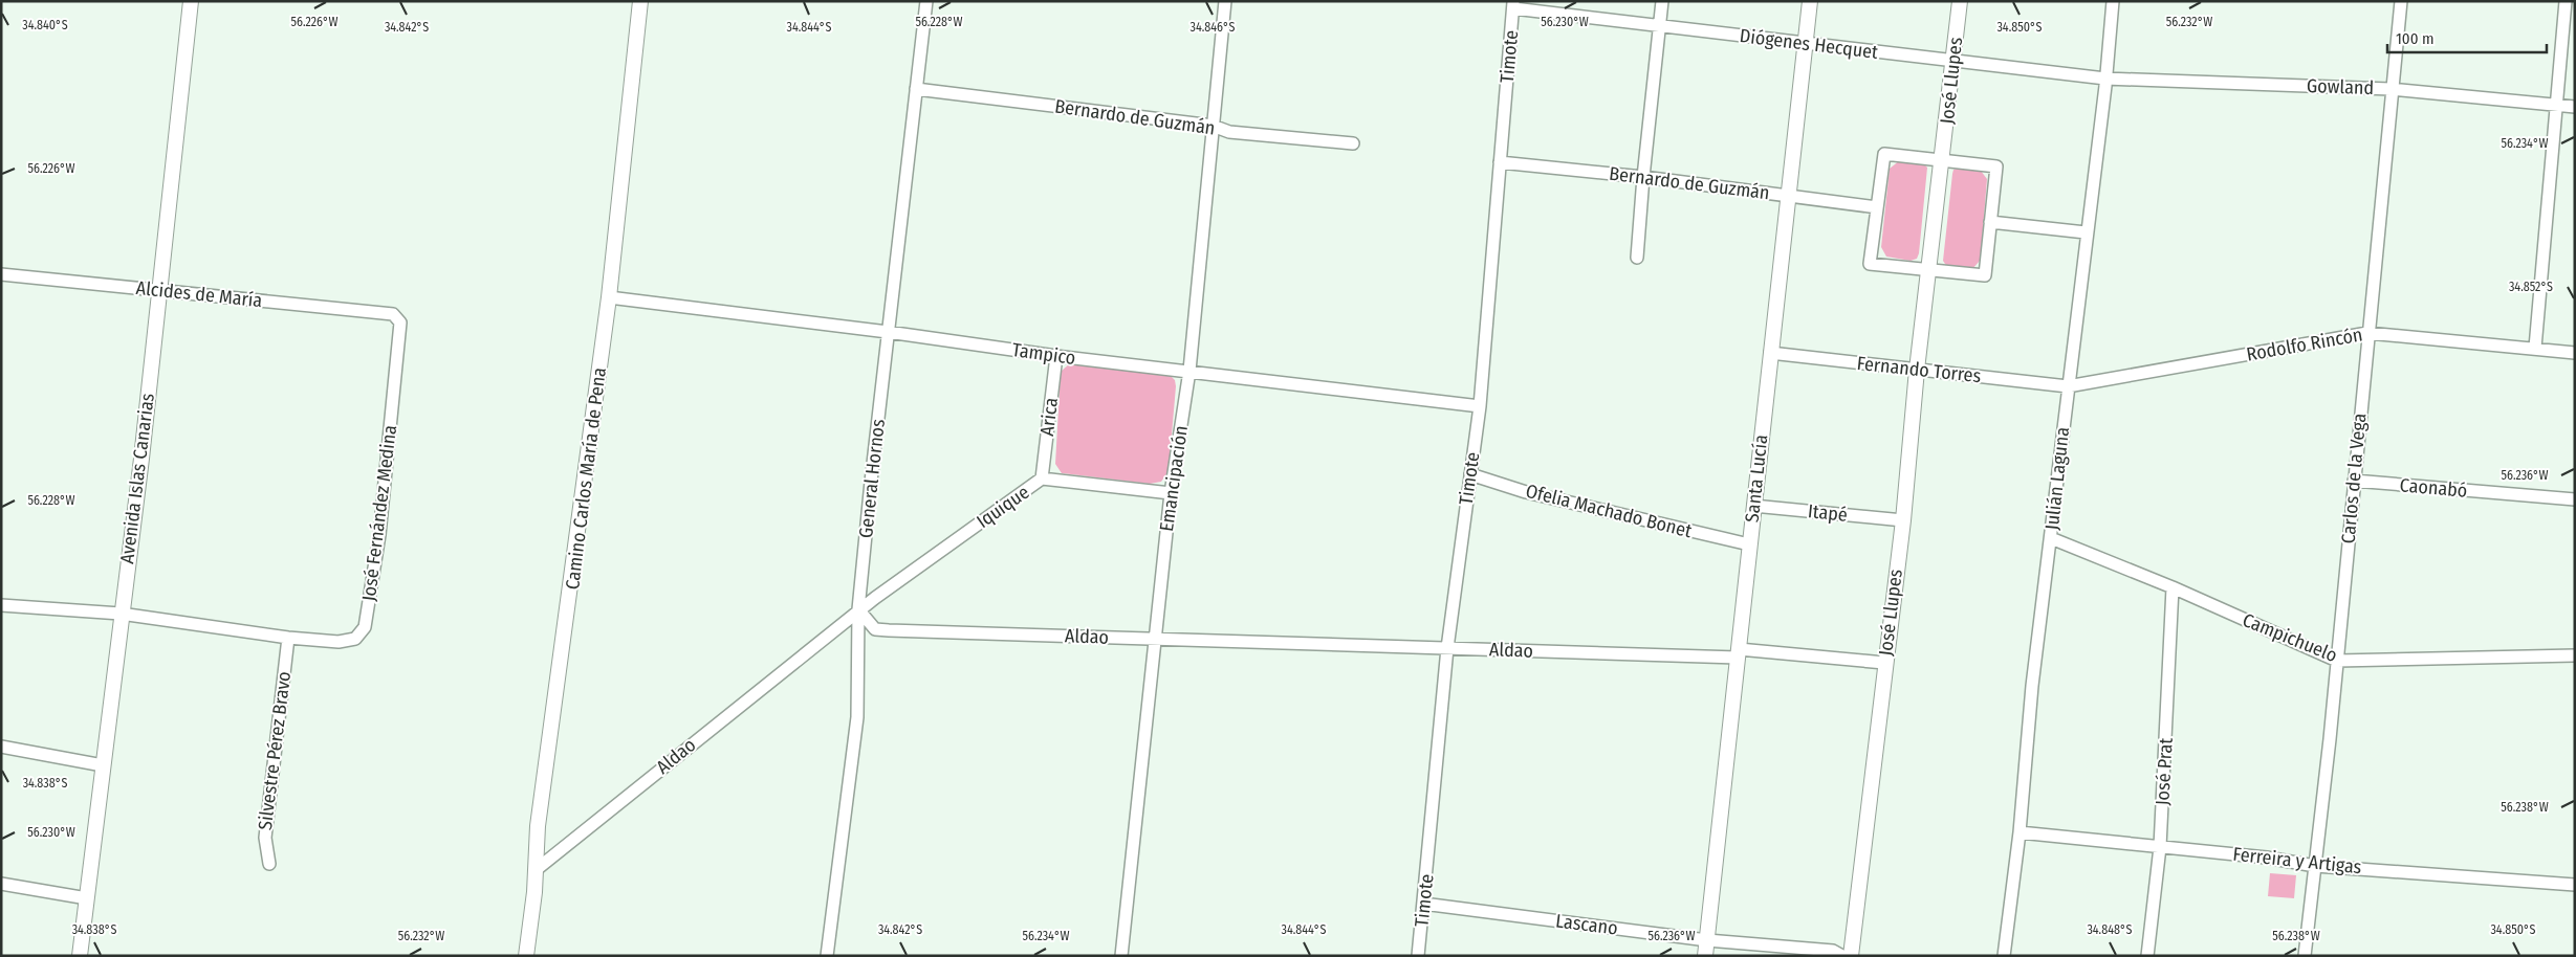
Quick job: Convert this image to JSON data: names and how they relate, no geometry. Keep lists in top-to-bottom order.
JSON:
{
  "streets": {
    "street": [
      "Diógenes Hecquet",
      "Timote",
      "José Llupes",
      "Gowland",
      "Bernardo de Guzmán",
      "Alcides de María",
      "Rodolfo Rincón",
      "Tampico",
      "Fernando Torres",
      "Arica",
      "Avenida Islas Canarias",
      "Camino Carlos María de Pena",
      "General Hornos",
      "Emancipación",
      "Santa Lucía",
      "Julián Laguna",
      "Carlos de la Vega",
      "Caonabó",
      "Iquique",
      "Ofelia Machado Bonet",
      "José Fernández Medina",
      "Itapé",
      "Aldao",
      "Campichuelo",
      "Silvestre Pérez Bravo",
      "José Prat",
      "Ferreira y Artigas",
      "Lascano"
    ]
  },
  "crossings": [
    ["Diógenes Hecquet", "Timote"],
    ["Diógenes Hecquet", "José Llupes"],
    ["Diógenes Hecquet", "Gowland"],
    ["Diógenes Hecquet", "Santa Lucía"],
    ["Diógenes Hecquet", "Julián Laguna"],
    ["Timote", "Bernardo de Guzmán"],
    ["Timote", "Tampico"],
    ["Timote", "Ofelia Machado Bonet"],
    ["Timote", "Aldao"],
    ["Timote", "Lascano"],
    ["José Llupes", "Fernando Torres"],
    ["José Llupes", "Itapé"],
    ["José Llupes", "Aldao"],
    ["Gowland", "Julián Laguna"],
    ["Gowland", "Carlos de la Vega"],
    ["Bernardo de Guzmán", "General Hornos"],
    ["Bernardo de Guzmán", "Emancipación"],
    ["Bernardo de Guzmán", "Santa Lucía"],
    ["Alcides de María", "Avenida Islas Canarias"],
    ["Alcides de María", "José Fernández Medina"],
    ["Rodolfo Rincón", "Fernando Torres"],
    ["Rodolfo Rincón", "Julián Laguna"],
    ["Rodolfo Rincón", "Carlos de la Vega"],
    ["Tampico", "Arica"],
    ["Tampico", "Camino Carlos María de Pena"],
    ["Tampico", "General Hornos"],
    ["Tampico", "Emancipación"],
    ["Fernando Torres", "Santa Lucía"],
    ["Fernando Torres", "Julián Laguna"],
    ["Arica", "Iquique"],
    ["Avenida Islas Canarias", "José Fernández Medina"],
    ["Camino Carlos María de Pena", "Aldao"],
    ["General Hornos", "Iquique"],
    ["General Hornos", "Aldao"],
    ["Emancipación", "Iquique"],
    ["Emancipación", "Aldao"],
    ["Santa Lucía", "Ofelia Machado Bonet"],
    ["Santa Lucía", "Itapé"],
    ["Santa Lucía", "Aldao"],
    ["Santa Lucía", "Lascano"],
    ["Julián Laguna", "Campichuelo"],
    ["Julián Laguna", "Ferreira y Artigas"],
    ["Carlos de la Vega", "Caonabó"],
    ["Carlos de la Vega", "Campichuelo"],
    ["Carlos de la Vega", "Ferreira y Artigas"],
    ["Iquique", "Aldao"],
    ["José Fernández Medina", "Silvestre Pérez Bravo"],
    ["Campichuelo", "José Prat"],
    ["José Prat", "Ferreira y Artigas"]
  ],
  "scale_bar": "100 m",
  "coordinates": [
    "56.230°W",
    "56.226°W",
    "56.228°W",
    "56.232°W",
    "34.840°S",
    "34.842°S",
    "34.844°S",
    "34.846°S",
    "34.850°S",
    "56.234°W",
    "34.852°S",
    "56.236°W",
    "34.838°S",
    "56.238°W",
    "34.848°S"
  ]
}
